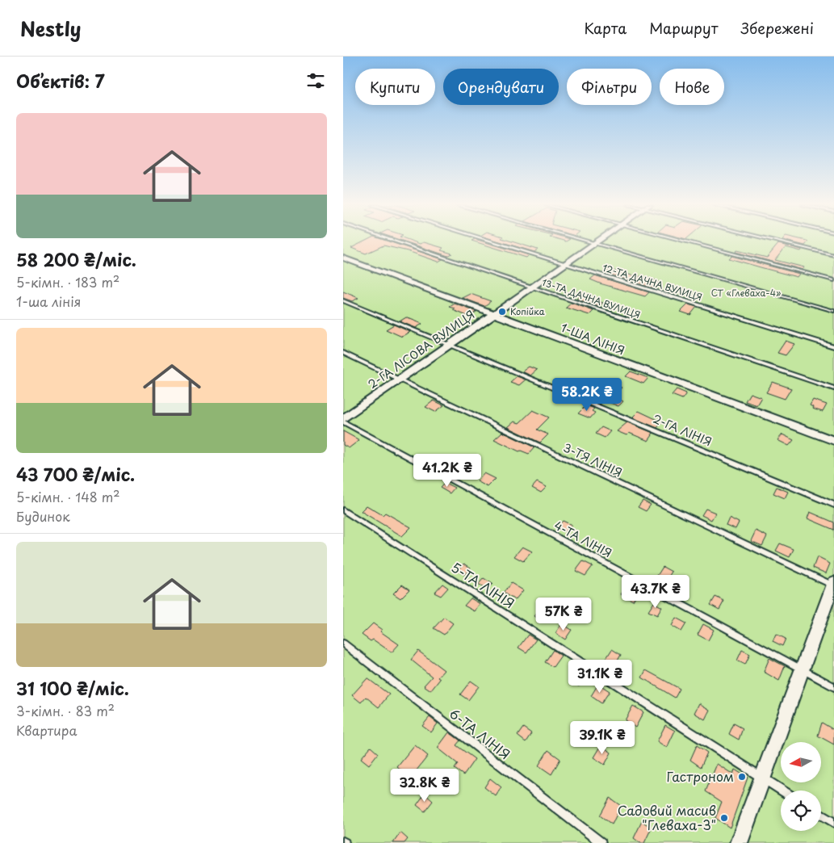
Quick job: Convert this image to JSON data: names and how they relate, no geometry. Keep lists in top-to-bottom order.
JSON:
{
  "streets": {
    "street": ["1-ША ЛІНІЯ", "2-ГА ЛІСОВА ВУЛИЦЯ"],
    "lane": [
      "12-ТА ДАЧНА ВУЛИЦЯ",
      "13-ТА ДАЧНА ВУЛИЦЯ",
      "2-ГА ЛІНІЯ",
      "3-ТЯ ЛІНІЯ",
      "4-ТА ЛІНІЯ",
      "5-ТА ЛІНІЯ",
      "6-ТА ЛІНІЯ"
    ]
  },
  "crossings": [
    ["12-ТА ДАЧНА ВУЛИЦЯ", "2-ГА ЛІСОВА ВУЛИЦЯ"],
    ["13-ТА ДАЧНА ВУЛИЦЯ", "2-ГА ЛІСОВА ВУЛИЦЯ"],
    ["1-ША ЛІНІЯ", "2-ГА ЛІСОВА ВУЛИЦЯ"],
    ["2-ГА ЛІСОВА ВУЛИЦЯ", "2-ГА ЛІНІЯ"],
    ["2-ГА ЛІСОВА ВУЛИЦЯ", "3-ТЯ ЛІНІЯ"],
    ["2-ГА ЛІСОВА ВУЛИЦЯ", "4-ТА ЛІНІЯ"]
  ],
  "parks": ["СТ «Глеваха-4»"],
  "places": ["Копійка", "Гастроном", "Садовий масив \"Глеваха-3\""],
  "north": "left",
  "page": {
    "header": "Nestly",
    "nav": ["Карта", "Маршрут", "Збережені"],
    "heading": "Об’єктів: 7",
    "chip": [
      "Купити",
      "Орендувати",
      "Фільтри",
      "Нове"
    ],
    "list": [
      {
        "name": "58 200 ₴/міс.",
        "note": "5-кімн. · 183 m² · 1-ша лінія"
      },
      {
        "name": "43 700 ₴/міс.",
        "note": "5-кімн. · 148 m² · Будинок"
      },
      {
        "name": "31 100 ₴/міс.",
        "note": "3-кімн. · 83 m² · Квартира"
      }
    ],
    "price": [
      "58.2K ₴",
      "41.2K ₴",
      "43.7K ₴",
      "57K ₴",
      "31.1K ₴",
      "39.1K ₴",
      "32.8K ₴"
    ]
  }
}
